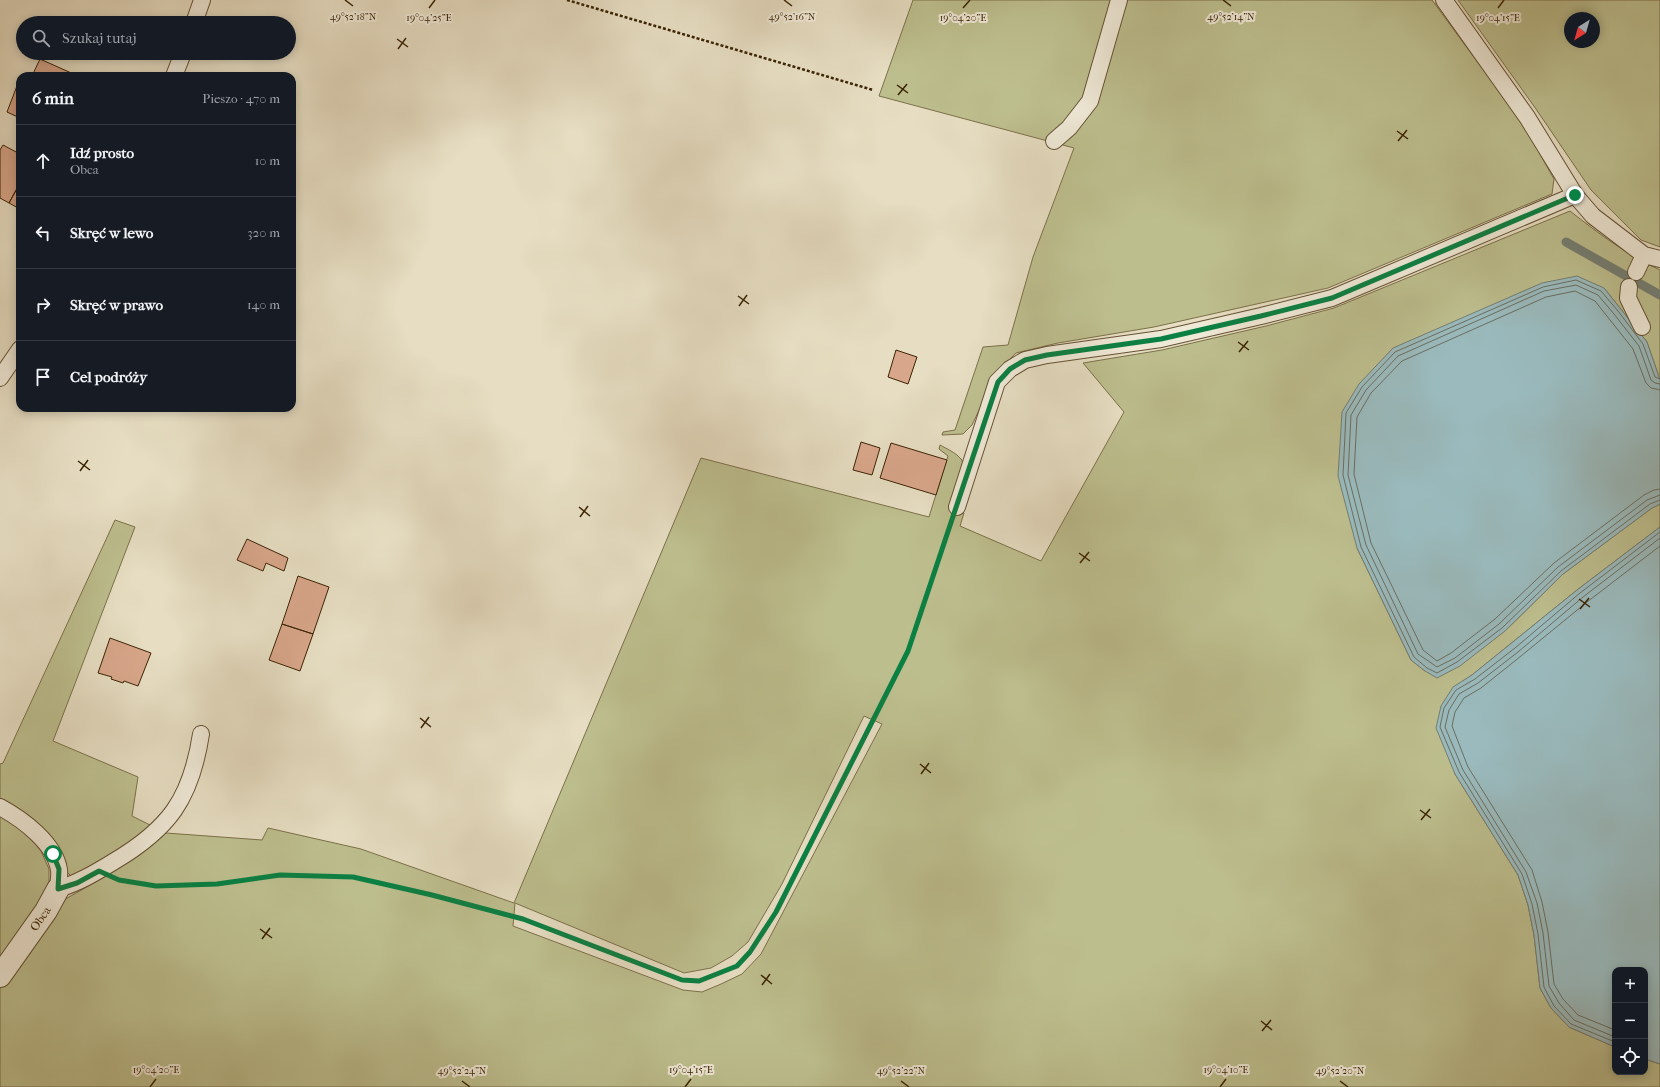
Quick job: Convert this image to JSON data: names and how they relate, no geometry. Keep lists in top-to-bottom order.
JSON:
{
  "streets": {
    "street": ["Obca"]
  },
  "north": "bottom left",
  "page": {
    "search": "Szukaj tutaj",
    "heading": ["6 min", "Pieszo · 470 m"],
    "list": [
      ["Idź prosto", "Obca", "10 m"],
      ["Skręć w lewo", "320 m"],
      ["Skręć w prawo", "140 m"],
      "Cel podróży"
    ],
    "map_buttons": ["+", "−"]
  },
  "coordinates": [
    "49°52'18\"N",
    "49°52'14\"N",
    "49°52'16\"N",
    "19°04'25\"E",
    "19°04'20\"E",
    "19°04'15\"E",
    "19°04'10\"E",
    "49°52'24\"N",
    "49°52'22\"N",
    "49°52'20\"N"
  ]
}
